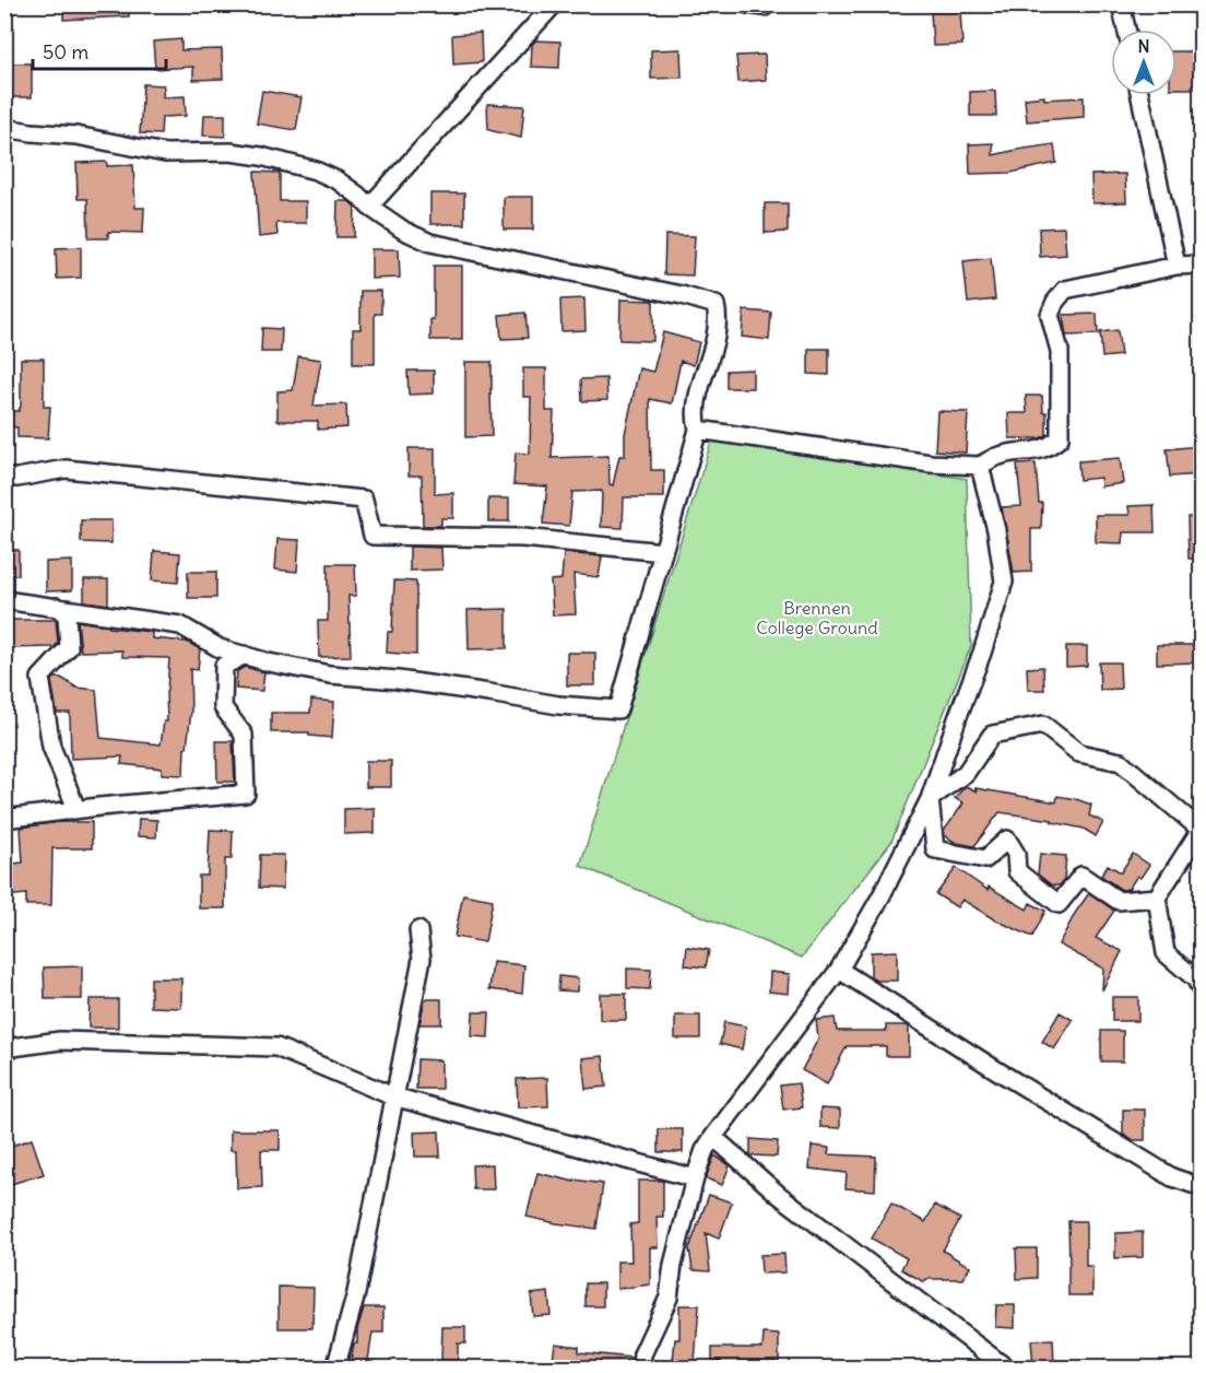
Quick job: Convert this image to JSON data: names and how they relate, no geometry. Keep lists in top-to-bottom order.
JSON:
{
  "parks": ["Brennen College Ground"],
  "scale_bar": "50 m",
  "north": "top"
}
